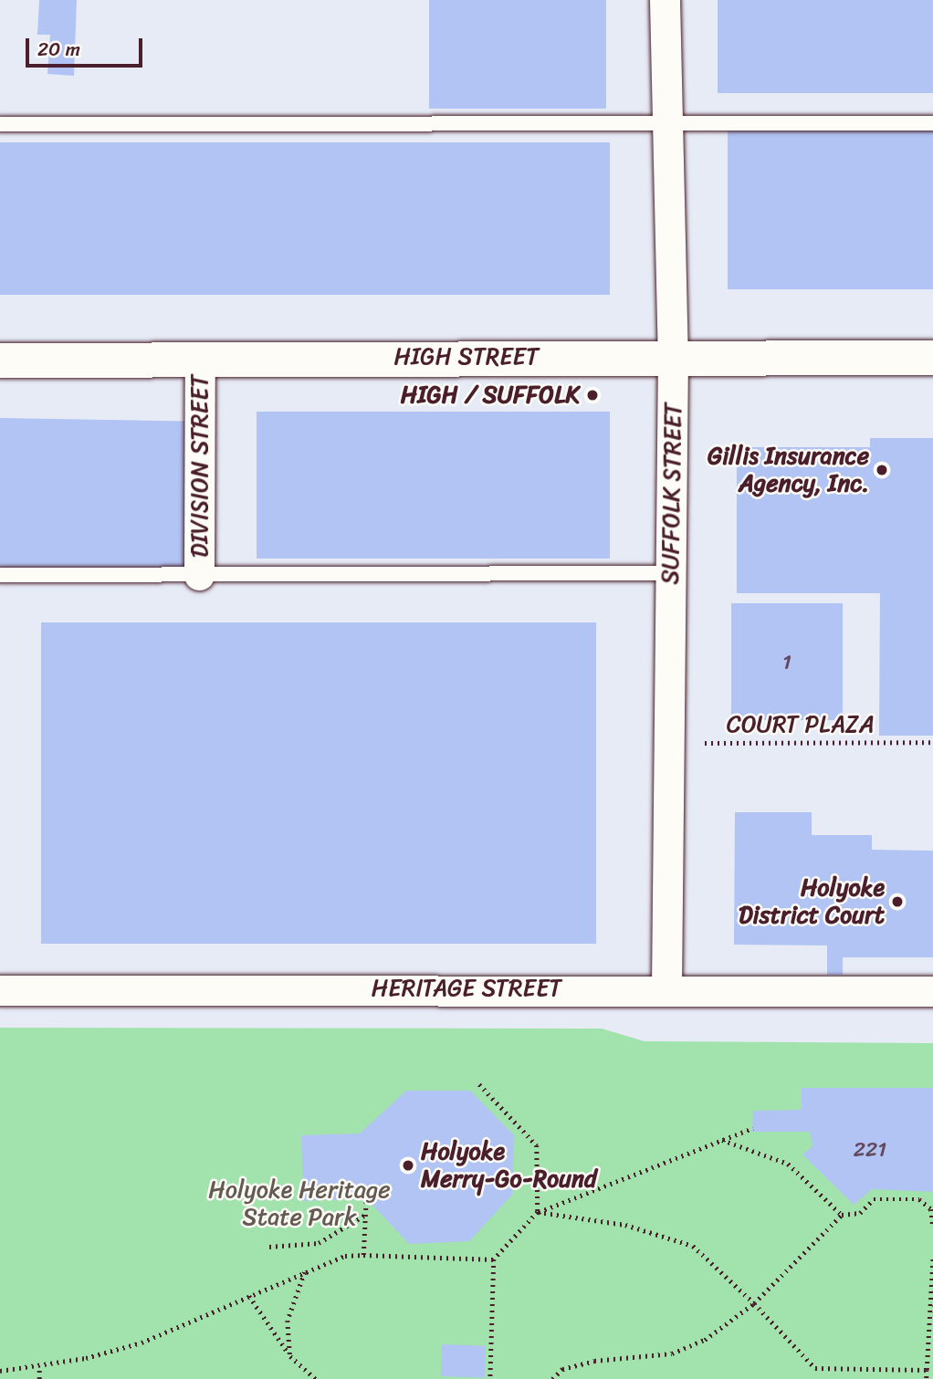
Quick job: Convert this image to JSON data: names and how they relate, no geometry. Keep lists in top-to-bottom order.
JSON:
{
  "streets": {
    "main road": ["HIGH STREET"],
    "street": ["DIVISION STREET", "SUFFOLK STREET", "HERITAGE STREET"],
    "path": ["COURT PLAZA"]
  },
  "crossings": [
    ["HIGH STREET", "DIVISION STREET"],
    ["HIGH STREET", "SUFFOLK STREET"],
    ["SUFFOLK STREET", "COURT PLAZA"],
    ["SUFFOLK STREET", "HERITAGE STREET"]
  ],
  "parks": ["Holyoke Heritage State Park"],
  "places": [
    "HIGH / SUFFOLK",
    "Gillis Insurance Agency, Inc.",
    "Holyoke District Court",
    "Holyoke Merry-Go-Round"
  ],
  "house_numbers": ["1", "221"],
  "scale_bar": "20 m"
}
